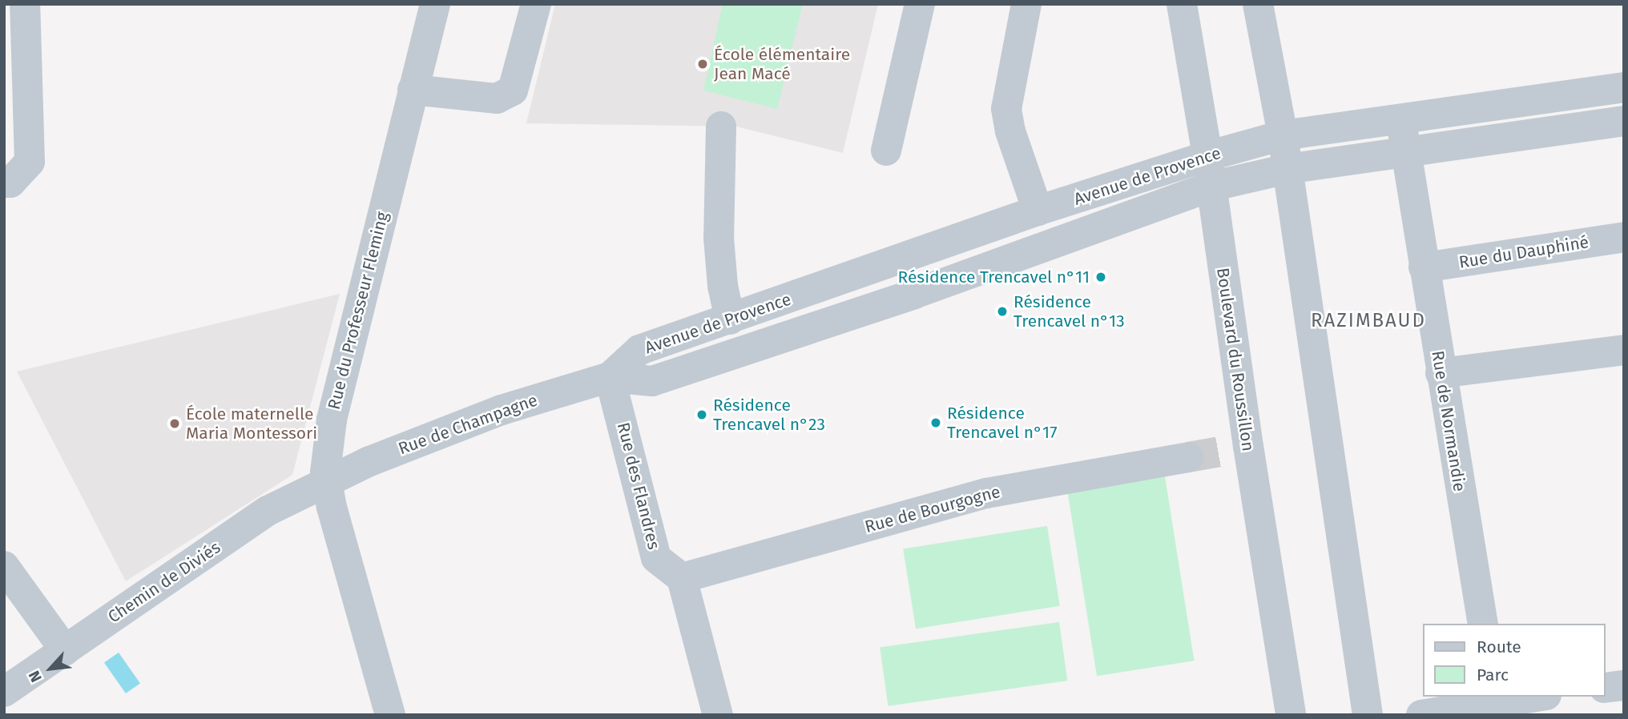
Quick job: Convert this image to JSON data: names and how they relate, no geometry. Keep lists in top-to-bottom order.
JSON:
{
  "streets": {
    "street": [
      "Avenue de Provence",
      "Rue du Dauphiné",
      "Rue du Professeur Fleming",
      "Boulevard du Roussillon",
      "Rue de Normandie",
      "Rue de Champagne",
      "Rue des Flandres",
      "Rue de Bourgogne",
      "Chemin de Diviés"
    ]
  },
  "crossings": [
    ["Avenue de Provence", "Boulevard du Roussillon"],
    ["Avenue de Provence", "Rue de Normandie"],
    ["Avenue de Provence", "Rue de Champagne"],
    ["Avenue de Provence", "Rue des Flandres"],
    ["Rue du Dauphiné", "Rue de Normandie"],
    ["Rue du Professeur Fleming", "Rue de Champagne"],
    ["Rue du Professeur Fleming", "Chemin de Diviés"],
    ["Rue de Champagne", "Rue des Flandres"],
    ["Rue de Champagne", "Chemin de Diviés"],
    ["Rue des Flandres", "Rue de Bourgogne"]
  ],
  "districts": ["RAZIMBAUD"],
  "places": [
    "École élémentaire Jean Macé",
    "Résidence Trencavel n°11",
    "Résidence Trencavel n°13",
    "Résidence Trencavel n°23",
    "Résidence Trencavel n°17",
    "École maternelle Maria Montessori"
  ],
  "legend": ["Route", "Parc"],
  "north": "bottom left"
}
